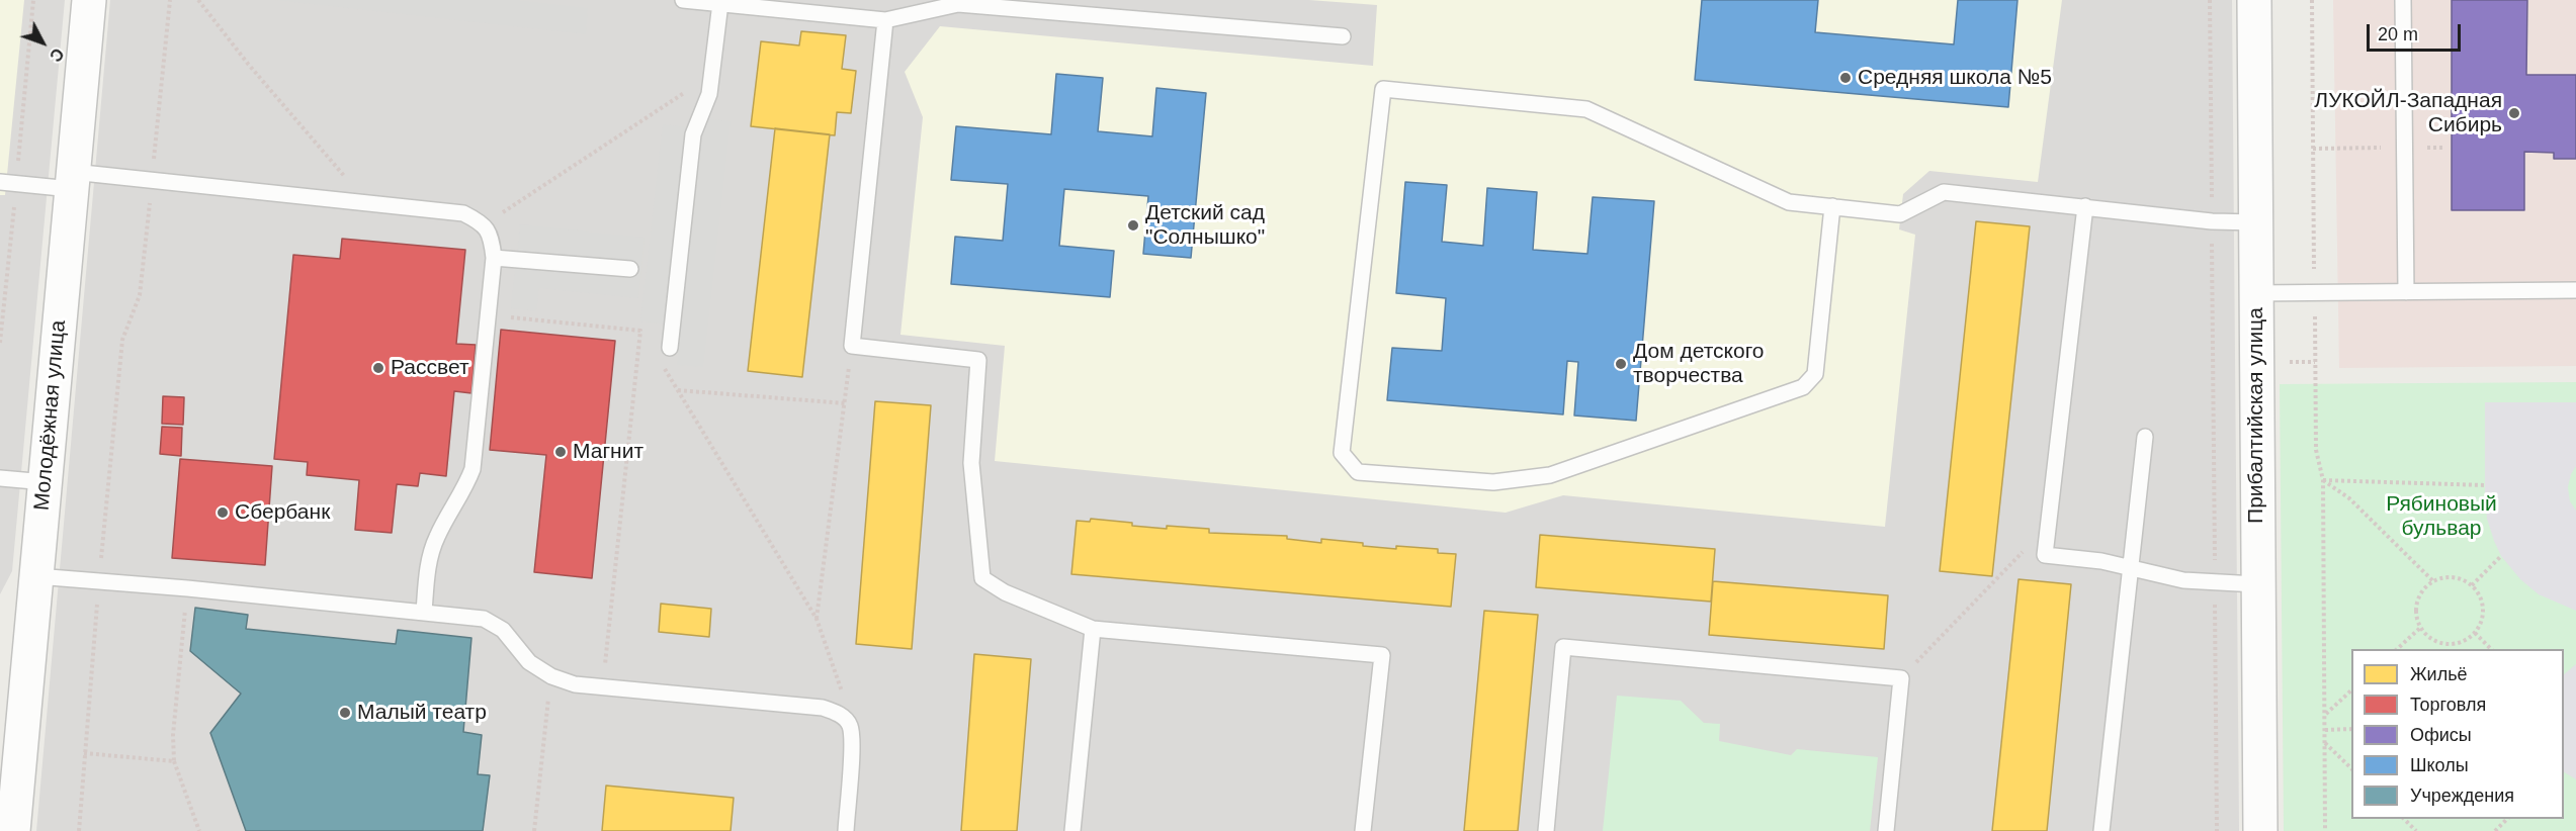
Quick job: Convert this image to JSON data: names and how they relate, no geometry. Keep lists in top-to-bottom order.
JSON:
{
  "streets": {
    "street": ["Молодёжная улица", "Прибалтийская улица"]
  },
  "parks": ["Рябиновый бульвар"],
  "places": [
    "Средняя школа №5",
    "ЛУКОЙЛ-Западная Сибирь",
    "Детский сад \"Солнышко\"",
    "Дом детского творчества",
    "Рассвет",
    "Магнит",
    "Сбербанк",
    "Малый театр"
  ],
  "legend": [
    "Жильё",
    "Торговля",
    "Офисы",
    "Школы",
    "Учреждения"
  ],
  "scale_bar": "20 m",
  "north": "bottom right"
}
